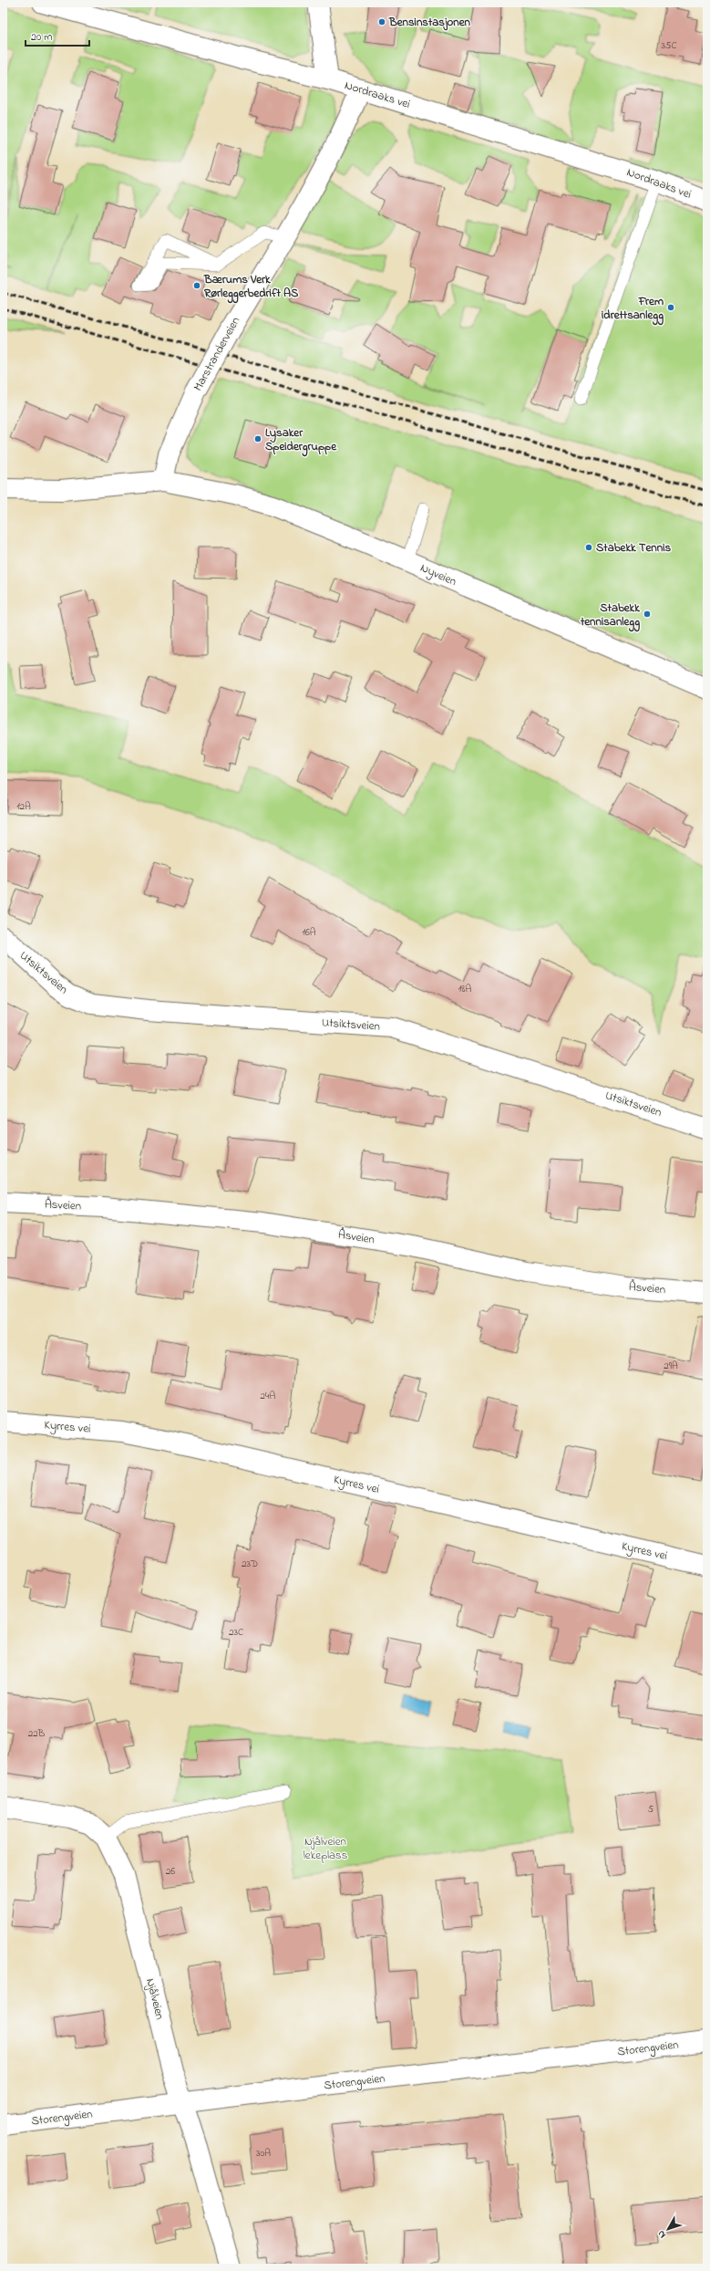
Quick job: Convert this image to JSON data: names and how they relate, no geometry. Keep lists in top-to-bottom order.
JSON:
{
  "streets": {
    "street": [
      "Nordraaks vei",
      "Marstranderveien",
      "Nyveien",
      "Utsiktsveien",
      "Åsveien",
      "Kyrres vei",
      "Njålveien",
      "Storengveien"
    ]
  },
  "crossings": [
    ["Nordraaks vei", "Marstranderveien"],
    ["Marstranderveien", "Nyveien"],
    ["Njålveien", "Storengveien"]
  ],
  "parks": ["Njålveien lekeplass"],
  "places": [
    "Bensinstasjonen",
    "Bærums Verk Rørleggerbedrift AS",
    "Frem idrettsanlegg",
    "Lysaker Speidergruppe",
    "Stabekk Tennis",
    "Stabekk tennisanlegg"
  ],
  "house_numbers": [
    "35C",
    "12A",
    "16A",
    "18A",
    "29A",
    "24A",
    "23D",
    "23C",
    "22B",
    "5",
    "26",
    "30A"
  ],
  "scale_bar": "20 m",
  "north": "bottom left"
}
